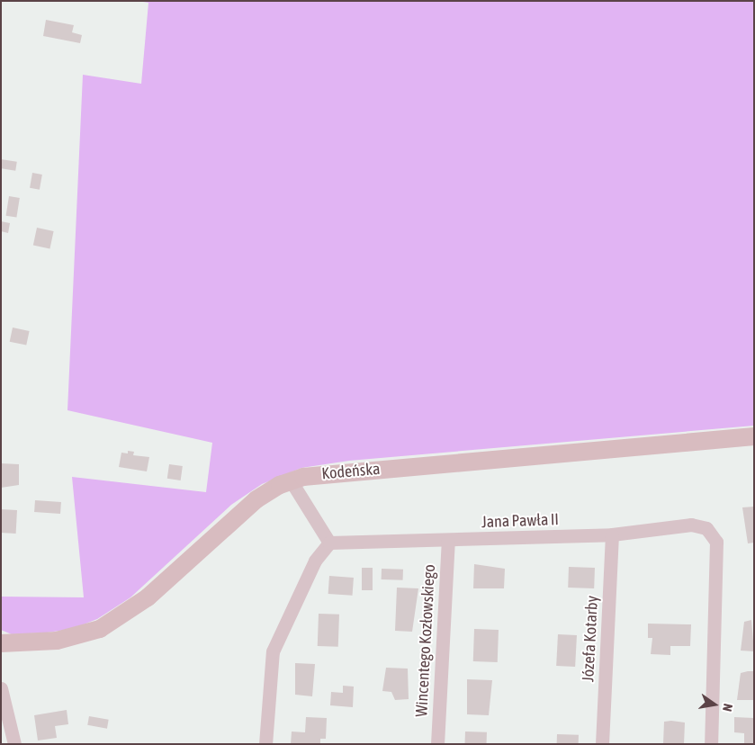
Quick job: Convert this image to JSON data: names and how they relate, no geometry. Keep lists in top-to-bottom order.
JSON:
{
  "streets": {
    "main road": ["Kodeńska"],
    "street": ["Jana Pawła II", "Józefa Kotarby", "Wincentego Kozłowskiego"]
  },
  "crossings": [
    ["Jana Pawła II", "Józefa Kotarby"],
    ["Jana Pawła II", "Wincentego Kozłowskiego"]
  ],
  "north": "right"
}
